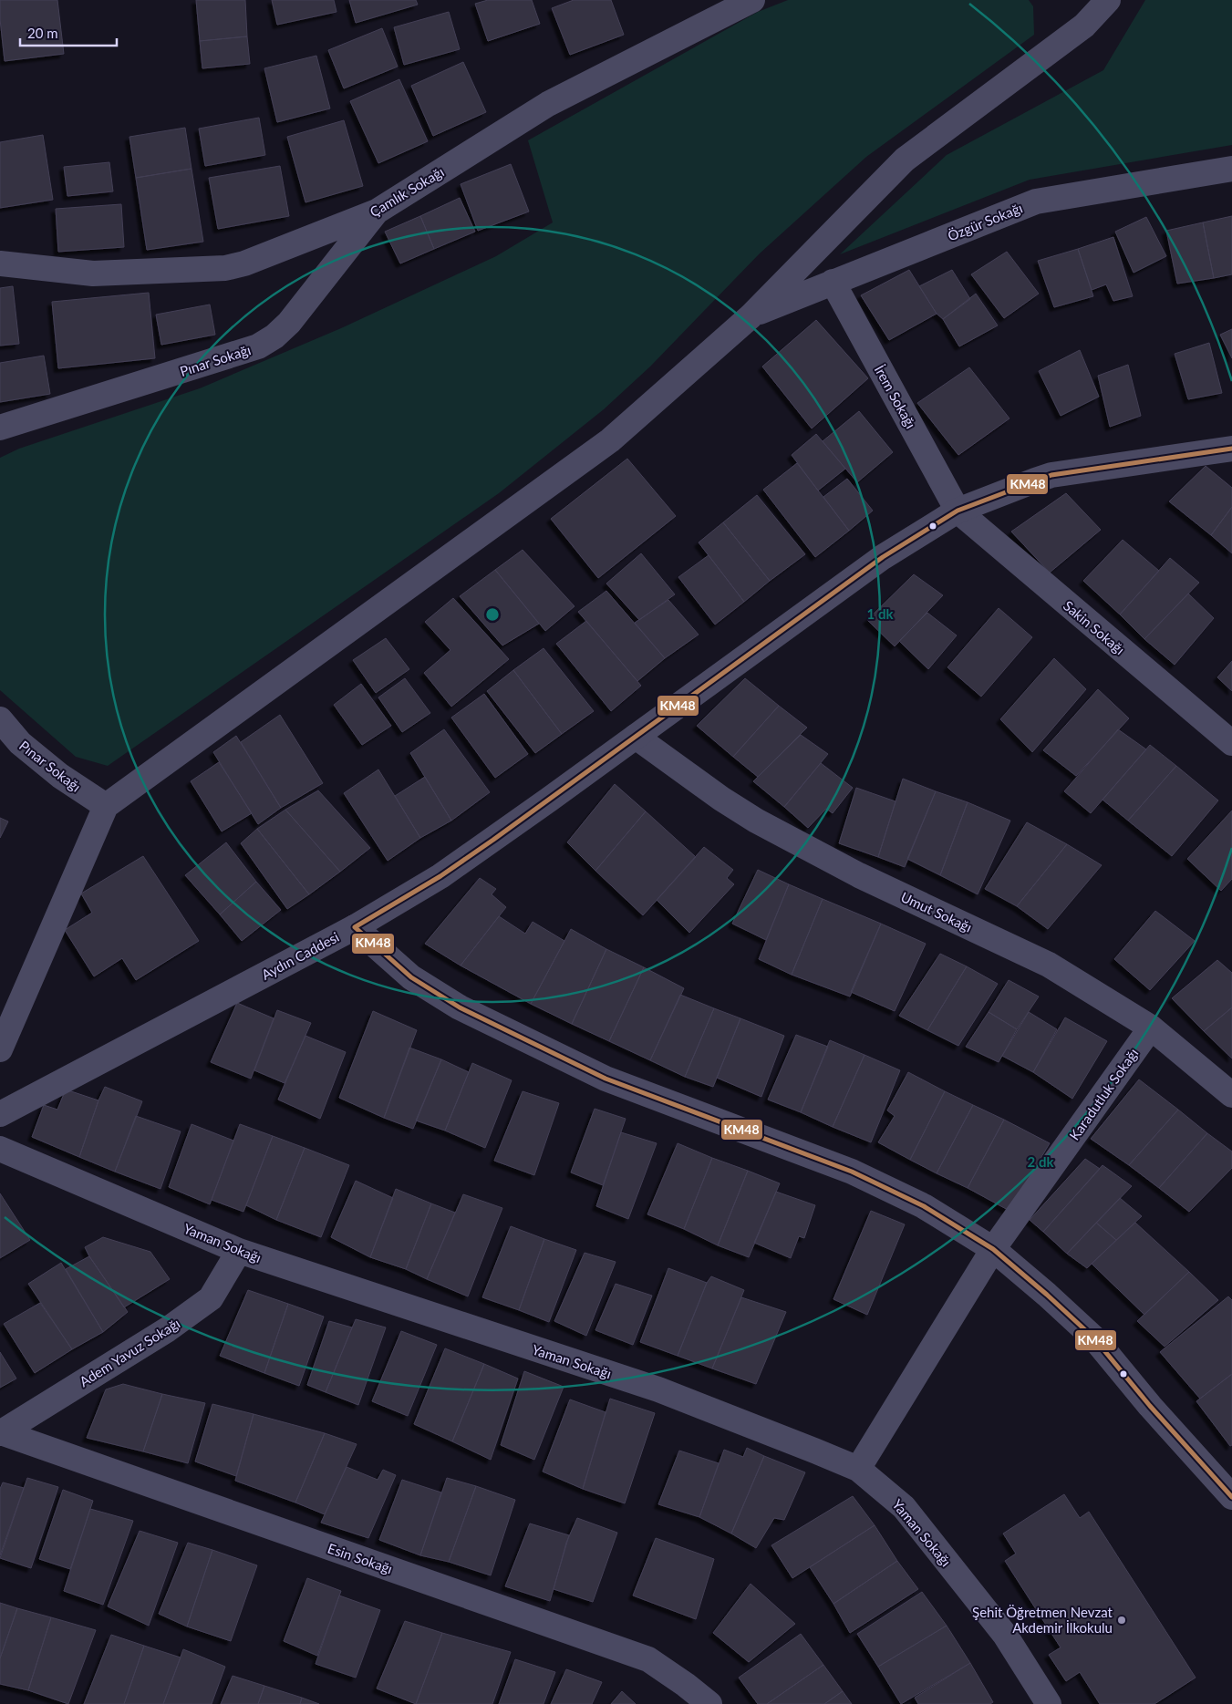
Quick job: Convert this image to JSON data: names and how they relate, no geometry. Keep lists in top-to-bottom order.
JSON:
{
  "streets": {
    "street": [
      "Çamlık Sokağı",
      "Özgür Sokağı",
      "Pınar Sokağı",
      "İrem Sokağı",
      "Sakin Sokağı",
      "Umut Sokağı",
      "Aydın Caddesi",
      "Karadutluk Sokağı",
      "Yaman Sokağı",
      "Adem Yavuz Sokağı",
      "Esin Sokağı"
    ]
  },
  "crossings": [
    ["Çamlık Sokağı", "Pınar Sokağı"],
    ["Özgür Sokağı", "İrem Sokağı"],
    ["İrem Sokağı", "Sakin Sokağı"],
    ["İrem Sokağı", "Aydın Caddesi"],
    ["Sakin Sokağı", "Aydın Caddesi"],
    ["Umut Sokağı", "Aydın Caddesi"],
    ["Umut Sokağı", "Karadutluk Sokağı"],
    ["Karadutluk Sokağı", "Yaman Sokağı"],
    ["Yaman Sokağı", "Adem Yavuz Sokağı"],
    ["Adem Yavuz Sokağı", "Esin Sokağı"]
  ],
  "places": ["Şehit Öğretmen Nevzat Akdemir İlkokulu"],
  "lines": ["transit line KM48"],
  "scale_bar": "20 m",
  "rings": ["1 dk", "2 dk"]
}
